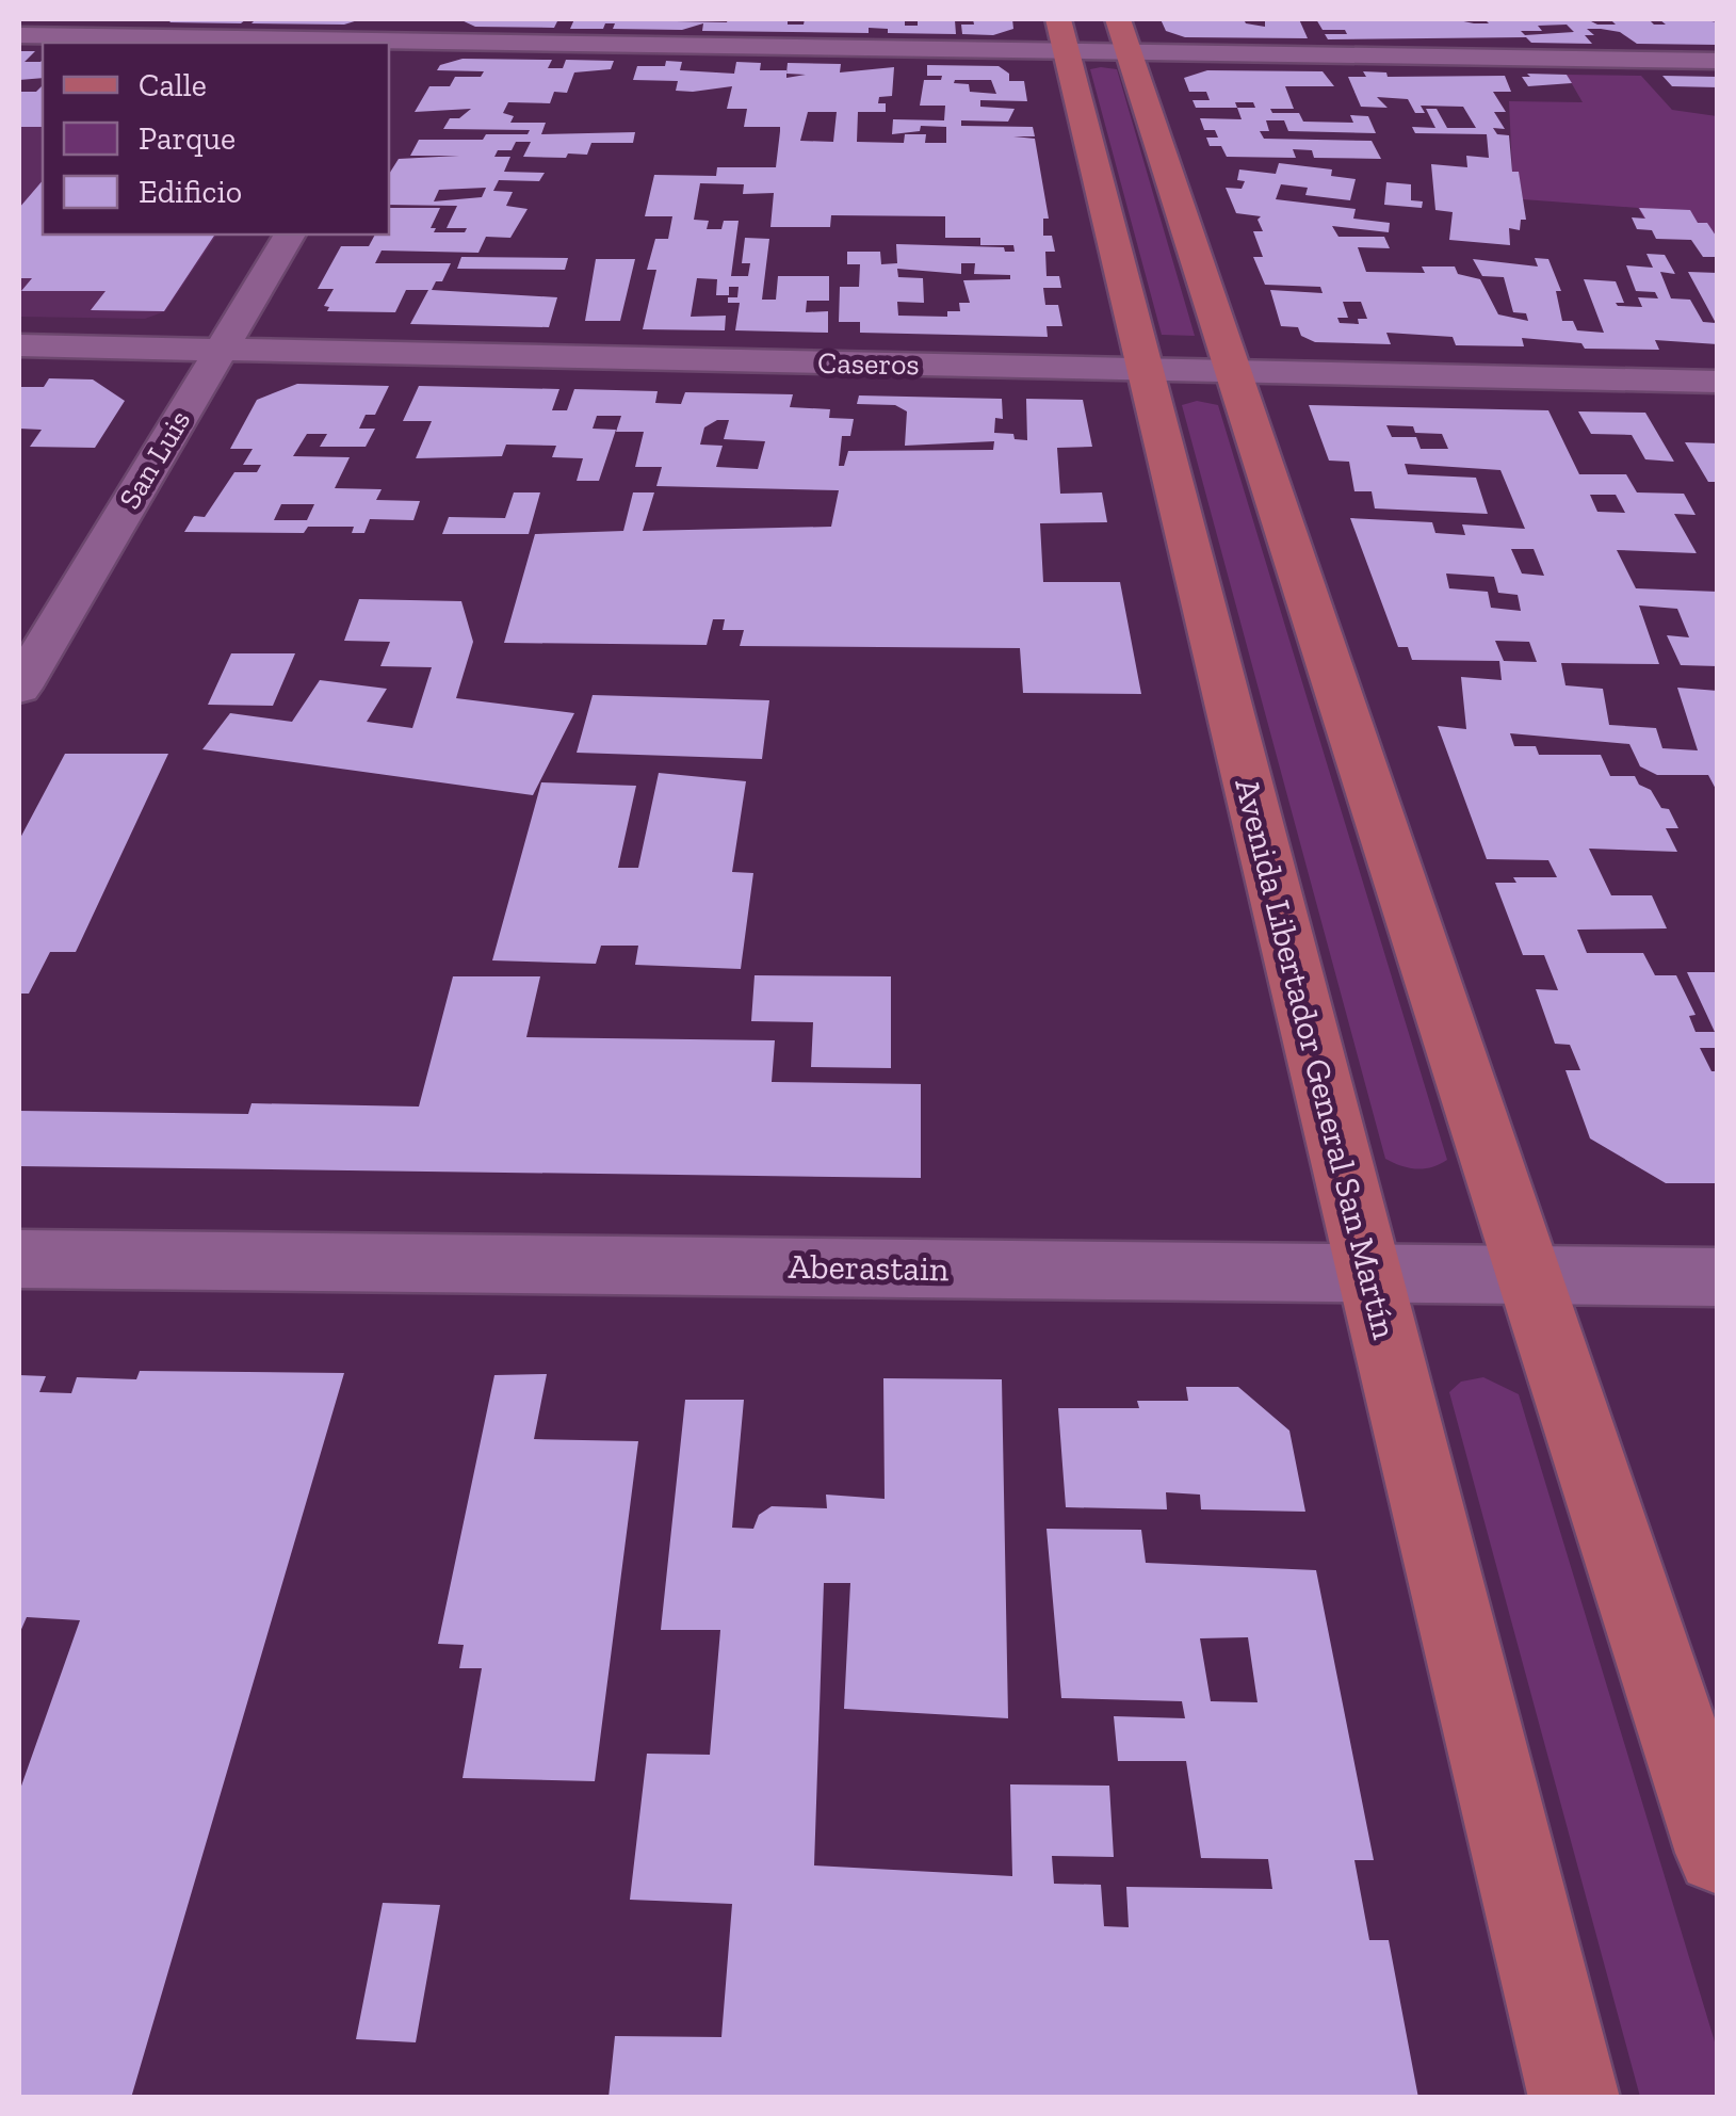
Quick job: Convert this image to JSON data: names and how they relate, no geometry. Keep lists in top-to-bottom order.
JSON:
{
  "streets": {
    "main road": ["Avenida Libertador General San Martín"],
    "street": ["Caseros", "San Luis", "Aberastain"]
  },
  "crossings": [
    ["Caseros", "San Luis"],
    ["Caseros", "Avenida Libertador General San Martín"],
    ["Avenida Libertador General San Martín", "Aberastain"]
  ],
  "legend": ["Calle", "Parque", "Edificio"]
}
